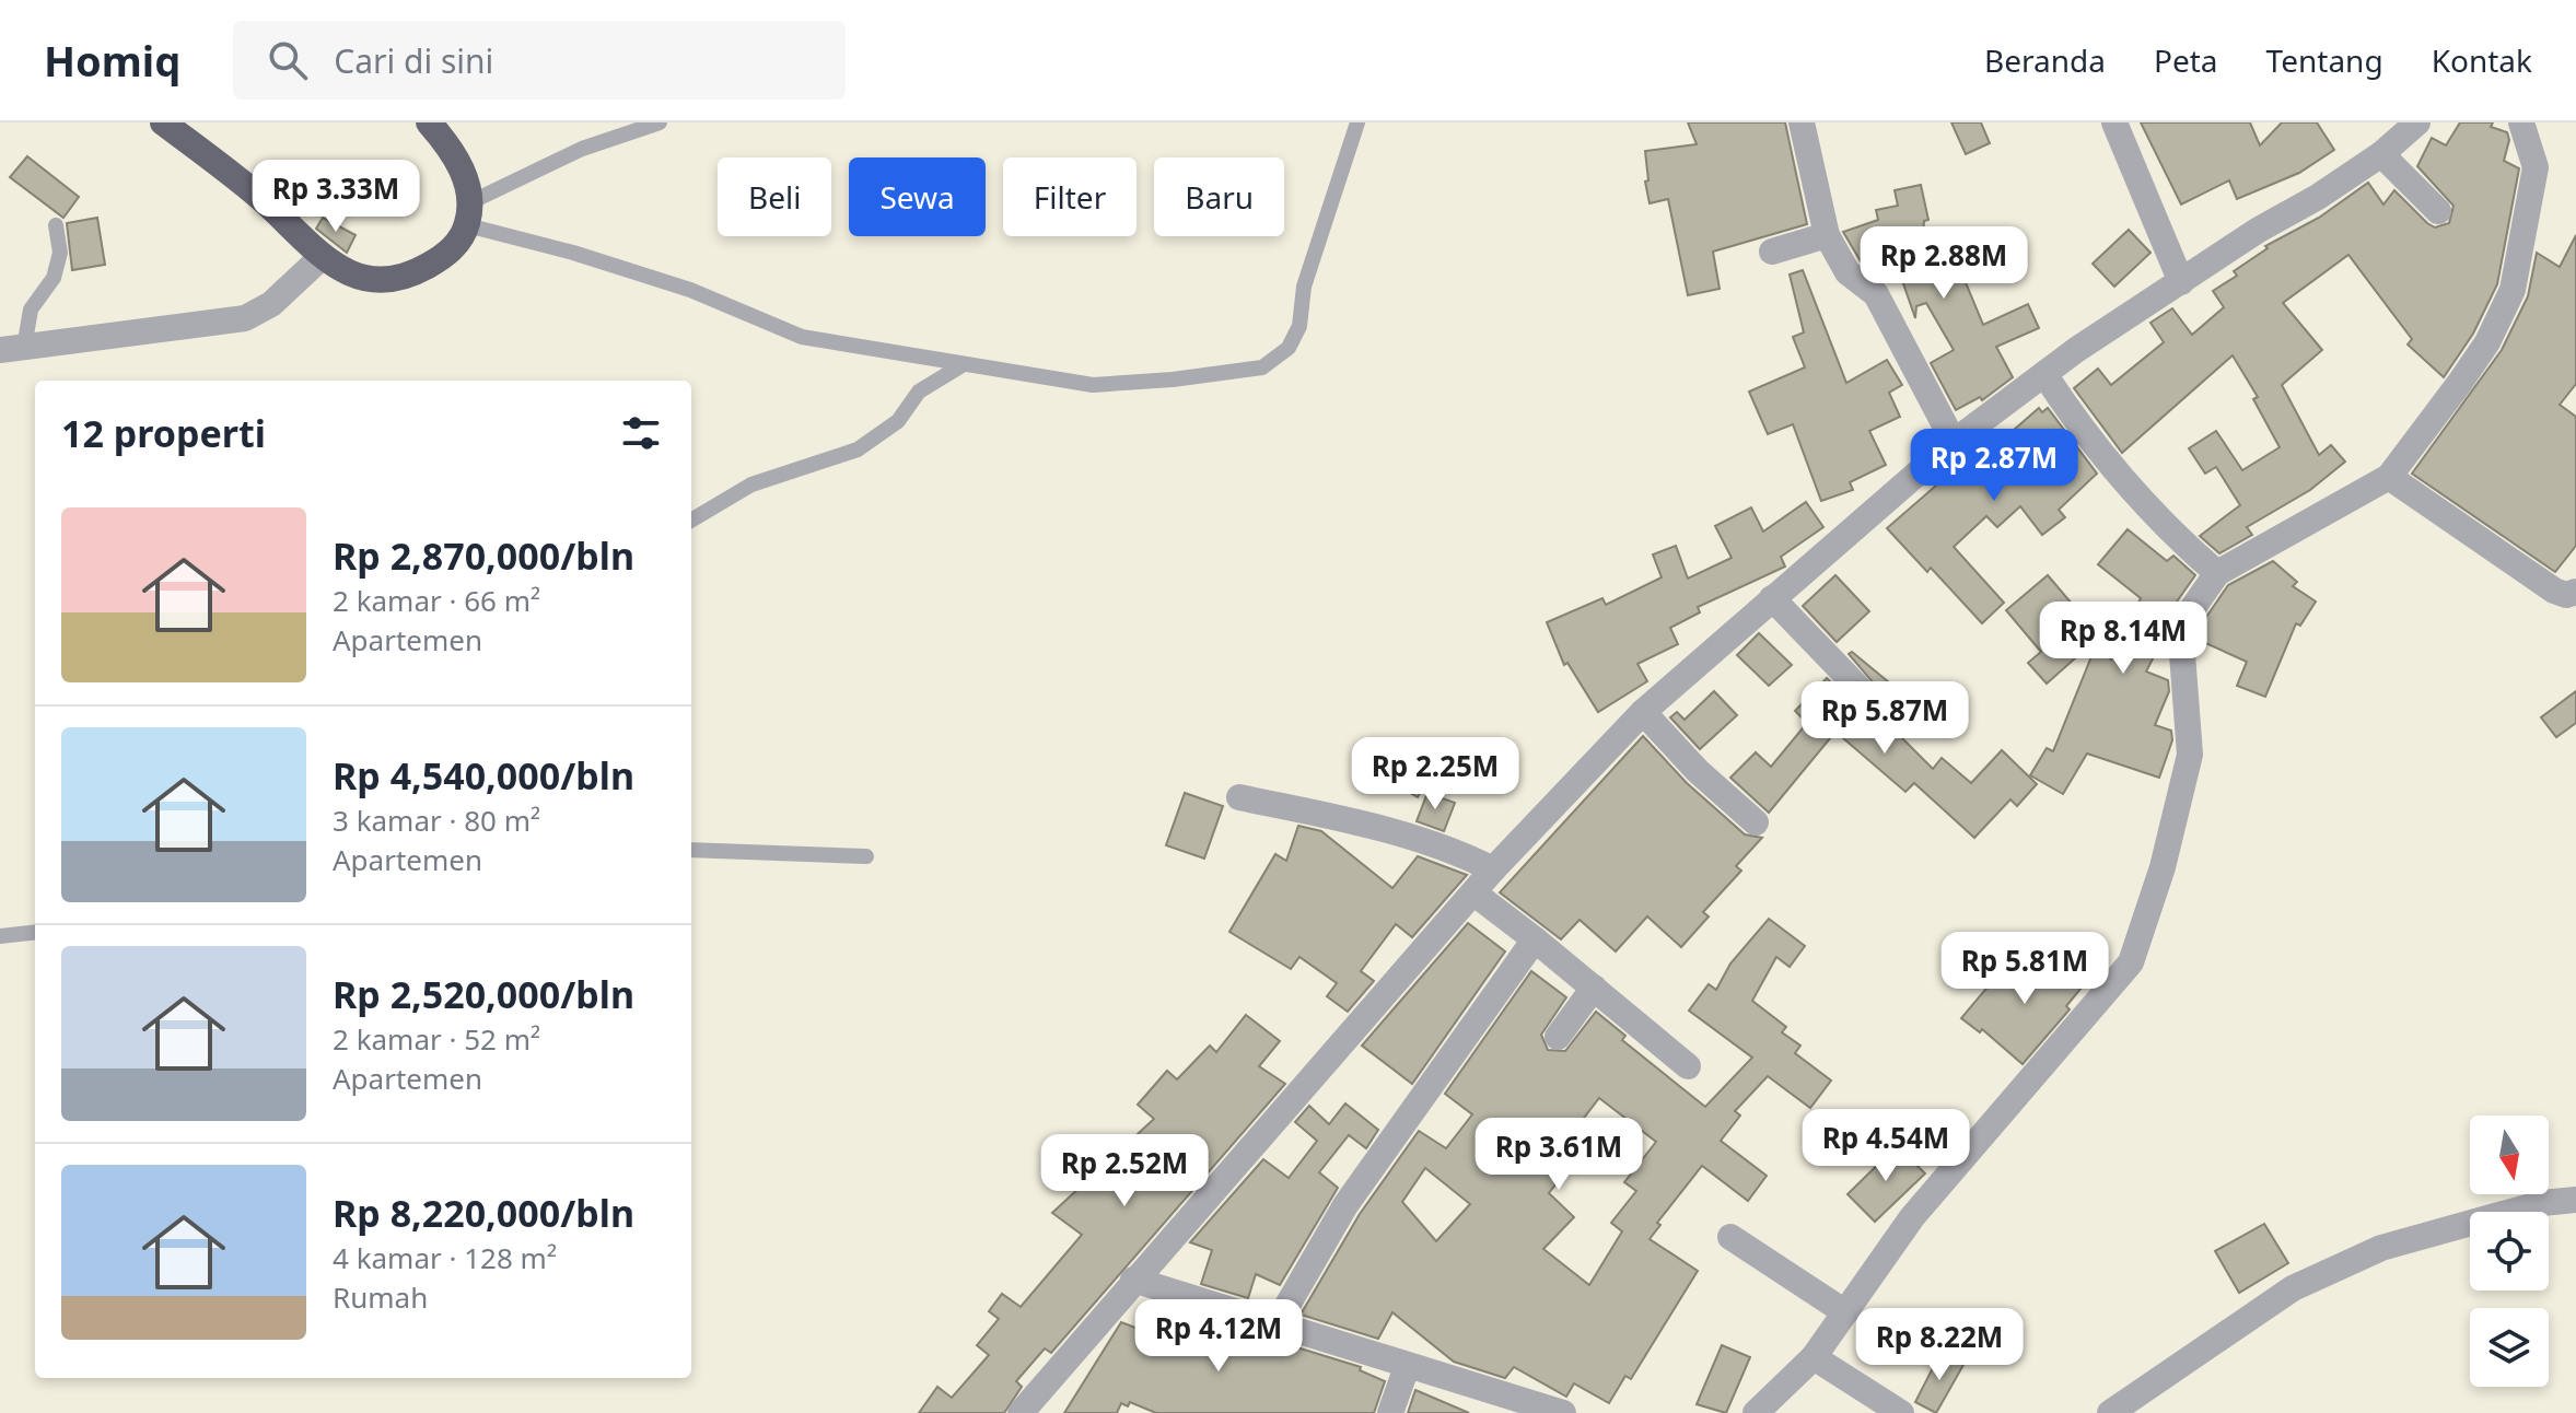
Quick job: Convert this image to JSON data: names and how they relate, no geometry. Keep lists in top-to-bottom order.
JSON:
{
  "north": "bottom",
  "page": {
    "header": "Homiq",
    "search": "Cari di sini",
    "nav": [
      "Beranda",
      "Peta",
      "Tentang",
      "Kontak"
    ],
    "chip": [
      "Beli",
      "Sewa",
      "Filter",
      "Baru"
    ],
    "price": [
      "Rp 3.33M",
      "Rp 2.88M",
      "Rp 2.87M",
      "Rp 8.14M",
      "Rp 5.87M",
      "Rp 2.25M",
      "Rp 5.81M",
      "Rp 4.54M",
      "Rp 3.61M",
      "Rp 2.52M",
      "Rp 4.12M",
      "Rp 8.22M"
    ],
    "heading": "12 properti",
    "list": [
      {
        "name": "Rp 2,870,000/bln",
        "note": "2 kamar · 66 m² · Apartemen"
      },
      {
        "name": "Rp 4,540,000/bln",
        "note": "3 kamar · 80 m² · Apartemen"
      },
      {
        "name": "Rp 2,520,000/bln",
        "note": "2 kamar · 52 m² · Apartemen"
      },
      {
        "name": "Rp 8,220,000/bln",
        "note": "4 kamar · 128 m² · Rumah"
      }
    ]
  }
}
